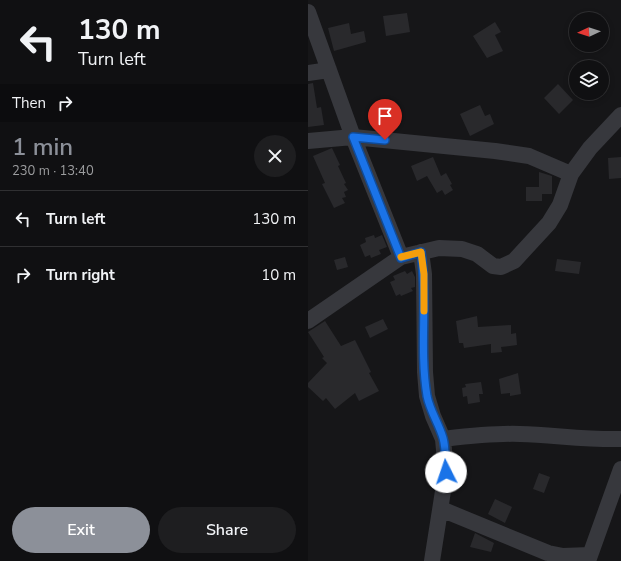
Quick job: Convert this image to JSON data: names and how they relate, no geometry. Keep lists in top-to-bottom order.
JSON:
{
  "north": "left",
  "page": {
    "turn": ["130 m", "Turn left"],
    "then": "Then",
    "heading": ["1 min", "230 m · 13:40"],
    "list": [
      {
        "name": "Turn left",
        "value": "130 m"
      },
      {
        "name": "Turn right",
        "value": "10 m"
      }
    ],
    "buttons": ["Exit", "Share"]
  }
}
